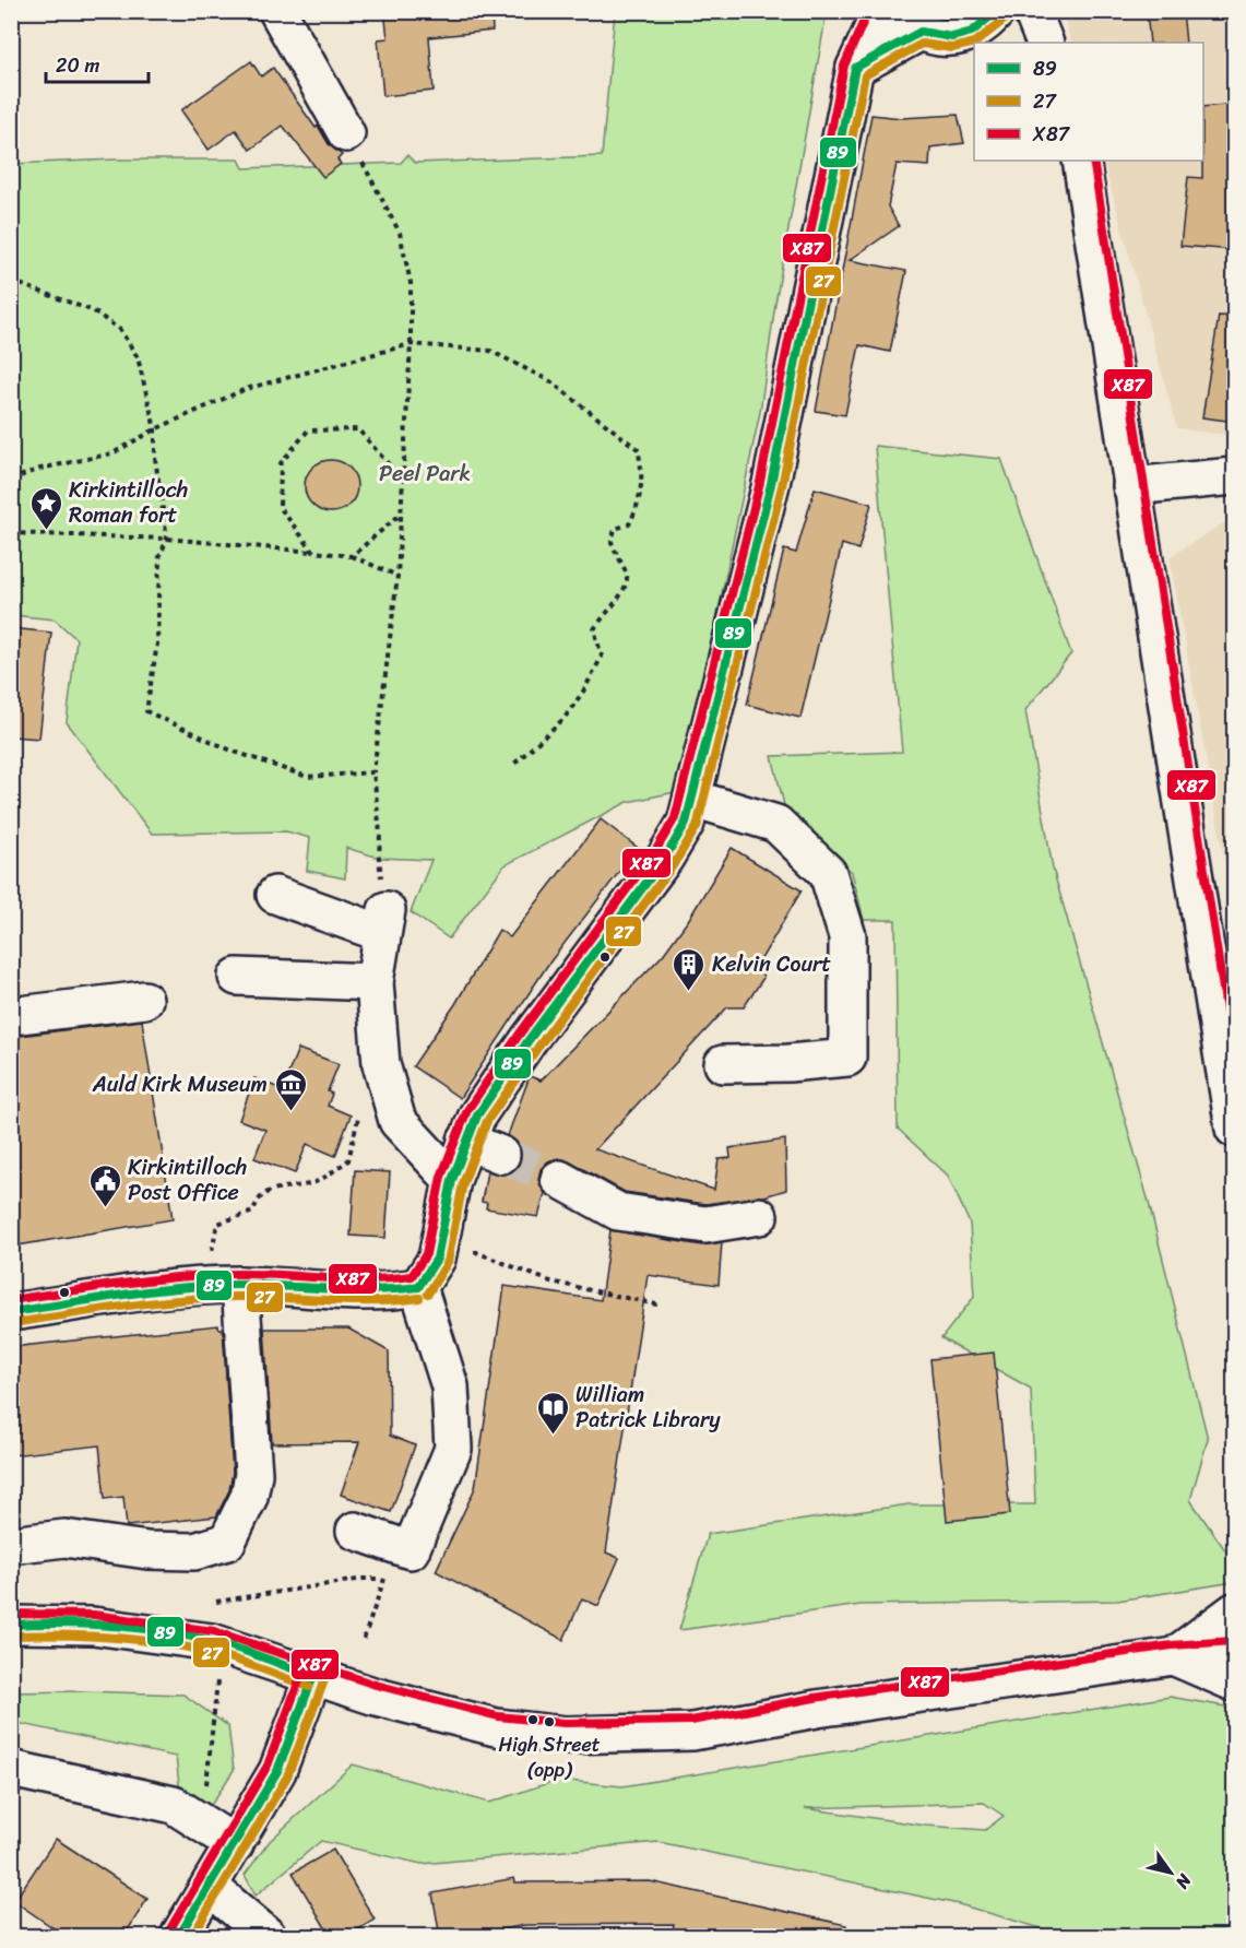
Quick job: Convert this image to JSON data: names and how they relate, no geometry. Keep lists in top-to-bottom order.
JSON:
{
  "parks": ["Peel Park"],
  "places": {
    "place": ["Kirkintilloch Roman fort"],
    "building": ["Kelvin Court"],
    "museum": ["Auld Kirk Museum"],
    "public building": ["Kirkintilloch Post Office"],
    "library": ["William Patrick Library"],
    "other": ["High Street (opp)"]
  },
  "lines": ["transit line 89", "transit line X87", "transit line 27"],
  "legend": ["89", "27", "X87"],
  "scale_bar": "20 m",
  "north": "bottom right"
}
